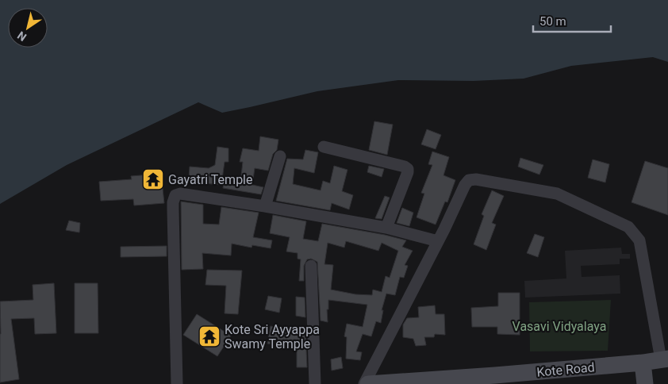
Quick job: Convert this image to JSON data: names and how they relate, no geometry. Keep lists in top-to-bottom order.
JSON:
{
  "streets": {
    "street": ["Kote Road"]
  },
  "parks": ["Vasavi Vidyalaya"],
  "places": {
    "temple": ["Gayatri Temple", "Kote Sri Ayyappa Swamy Temple"]
  },
  "scale_bar": "50 m",
  "north": "bottom left"
}
